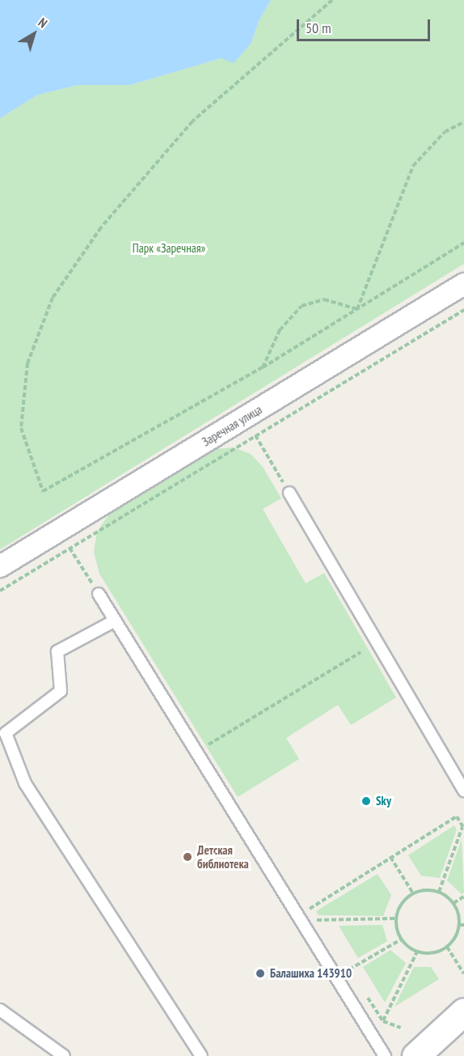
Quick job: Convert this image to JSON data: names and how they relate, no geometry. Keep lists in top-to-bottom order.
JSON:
{
  "streets": {
    "street": ["Заречная улица"]
  },
  "parks": ["Парк «Заречная»"],
  "places": ["Sky", "Детская библиотека", "Балашиха 143910"],
  "scale_bar": "50 m",
  "north": "top right"
}
